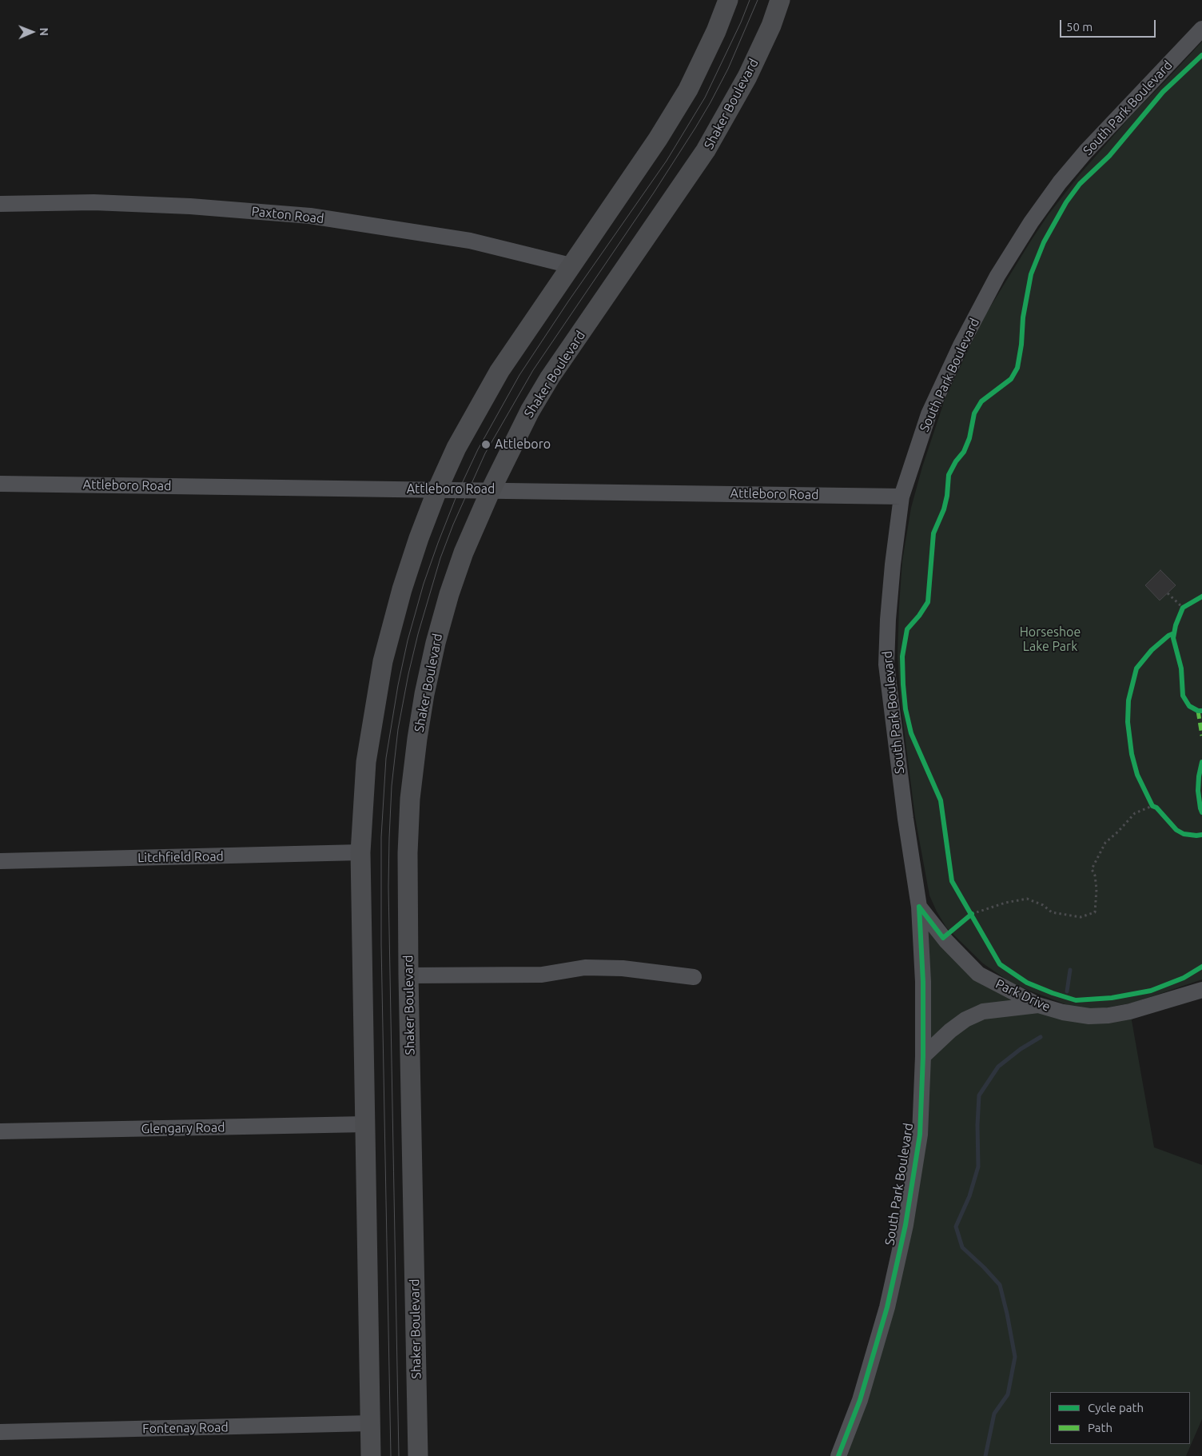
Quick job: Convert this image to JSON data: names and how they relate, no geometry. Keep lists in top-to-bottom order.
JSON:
{
  "streets": {
    "main road": ["Shaker Boulevard"],
    "street": [
      "South Park Boulevard",
      "Paxton Road",
      "Attleboro Road",
      "Litchfield Road",
      "Park Drive",
      "Glengary Road",
      "Fontenay Road"
    ]
  },
  "crossings": [
    ["Shaker Boulevard", "Attleboro Road"],
    ["South Park Boulevard", "Attleboro Road"],
    ["South Park Boulevard", "Park Drive"]
  ],
  "parks": ["Horseshoe Lake Park"],
  "places": ["Attleboro"],
  "legend": ["Cycle path", "Path"],
  "scale_bar": "50 m",
  "north": "right"
}
